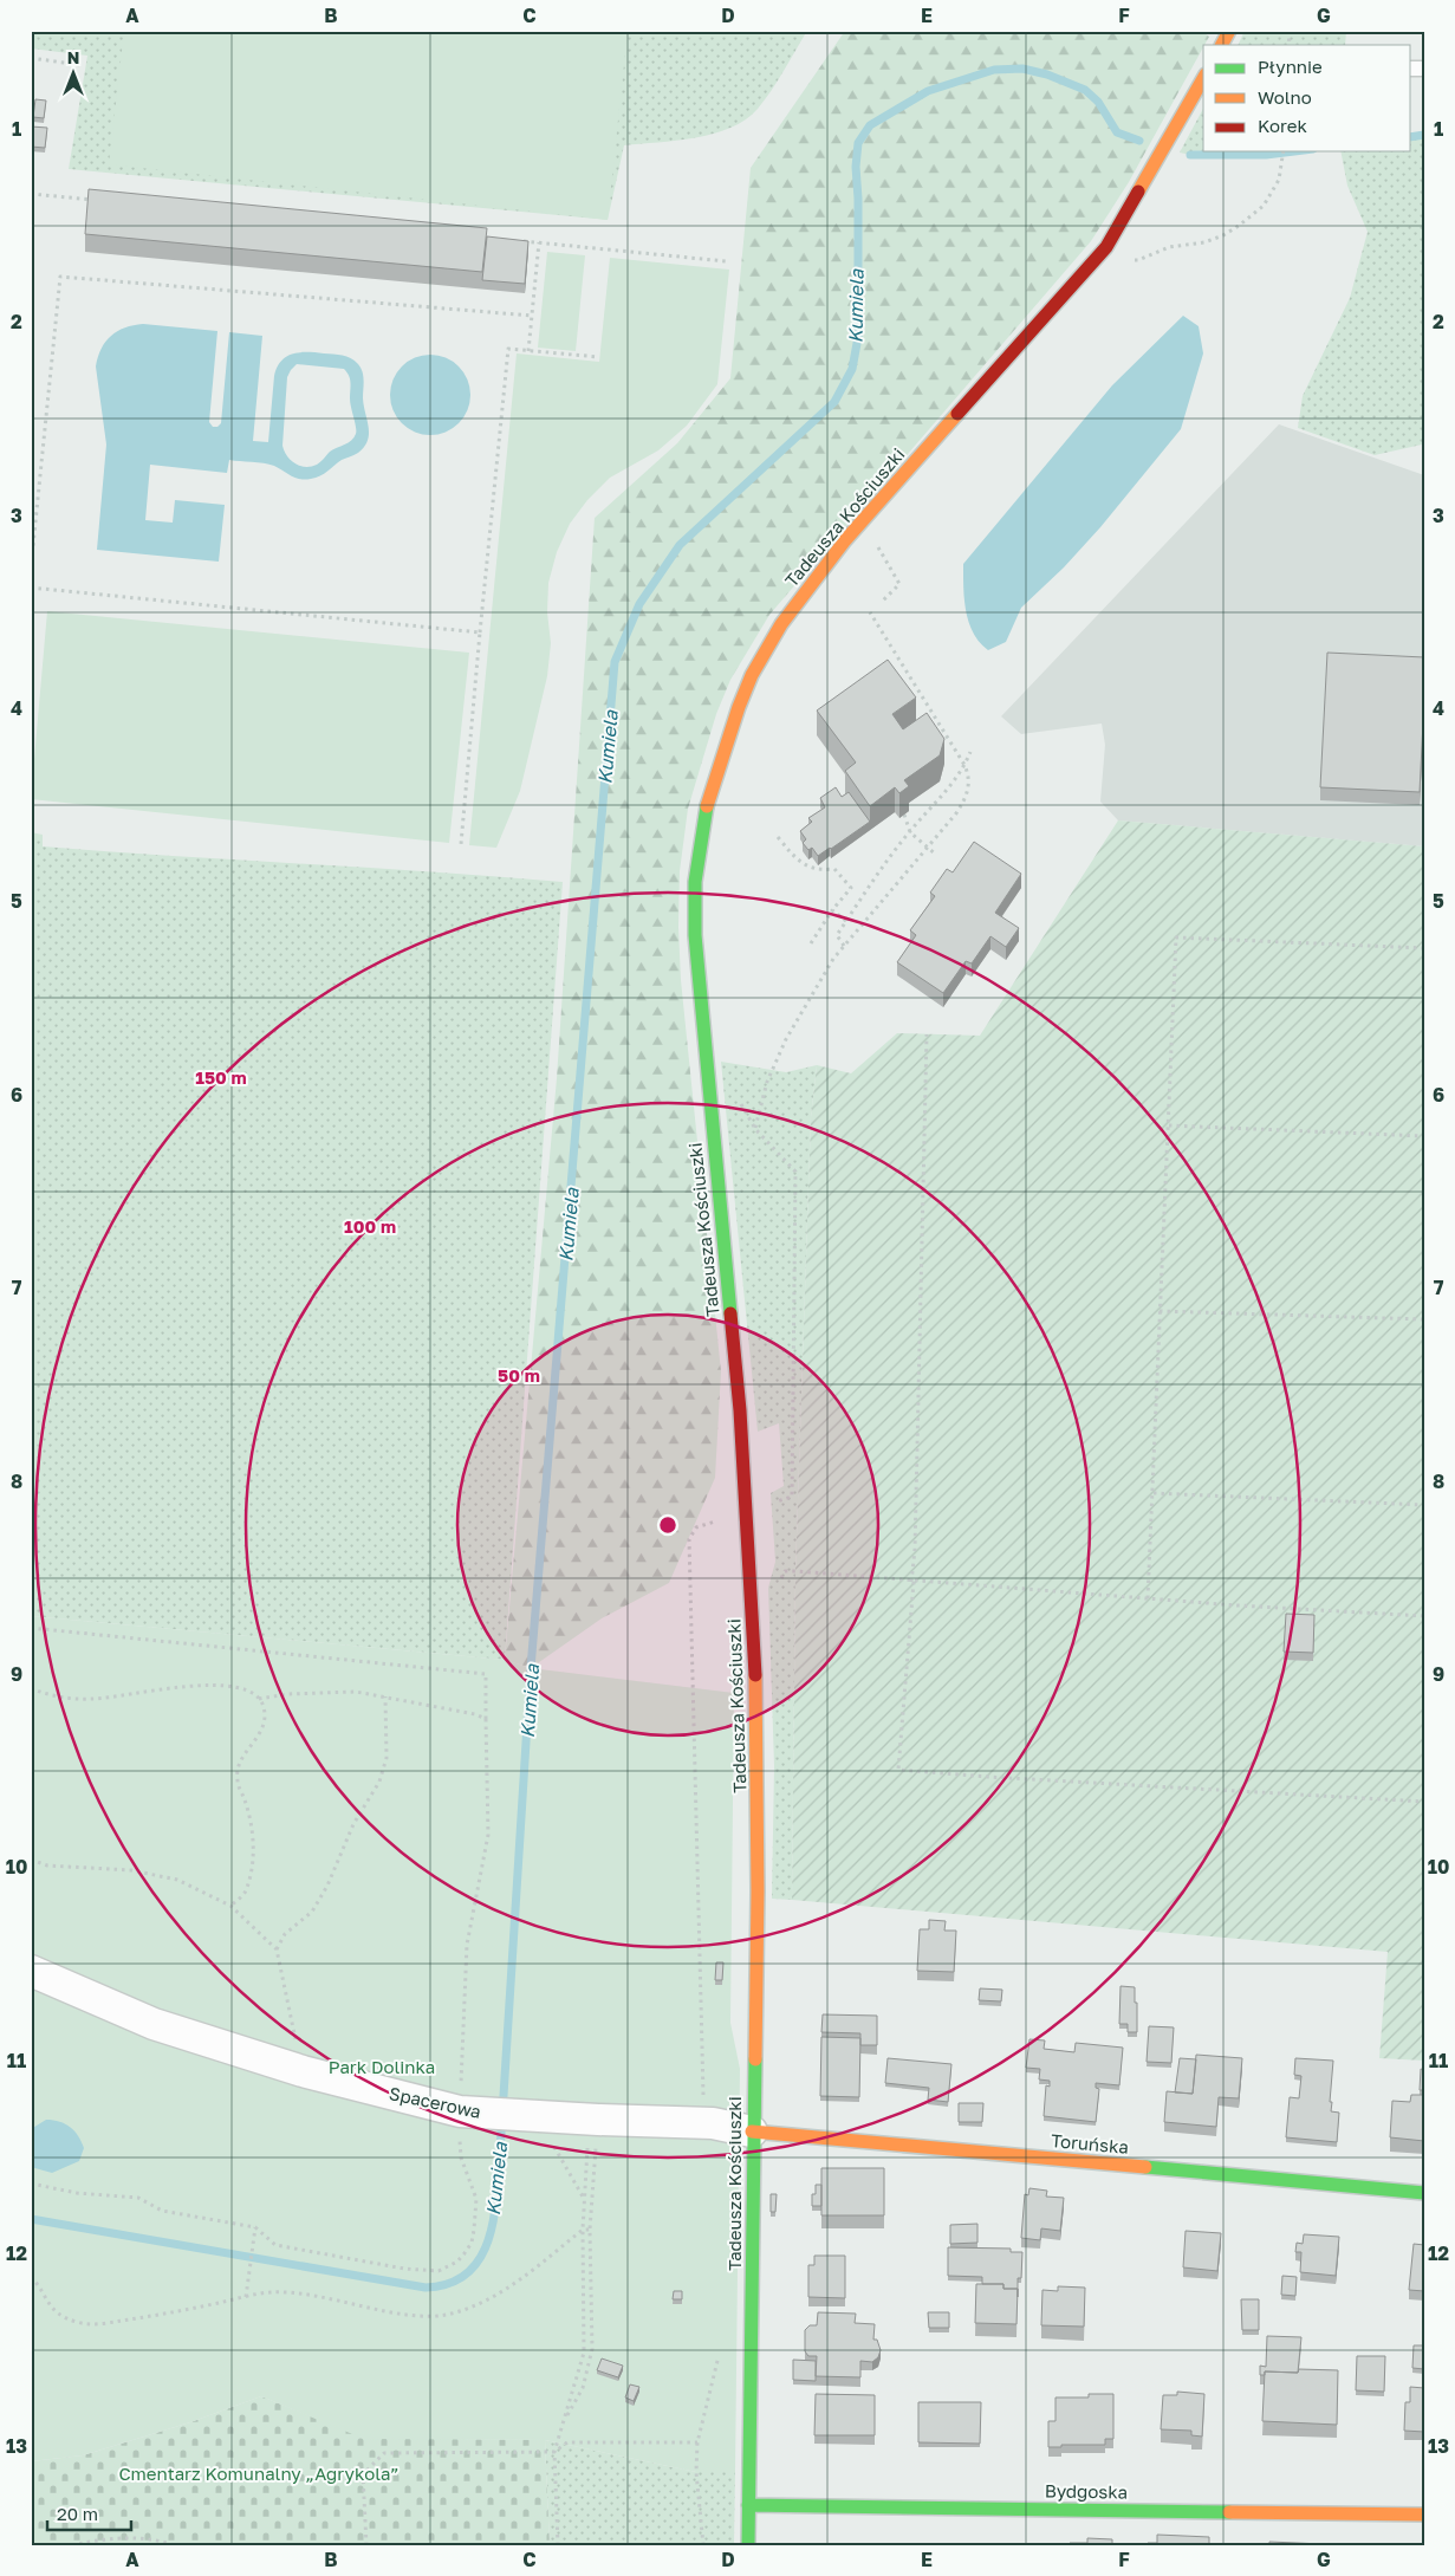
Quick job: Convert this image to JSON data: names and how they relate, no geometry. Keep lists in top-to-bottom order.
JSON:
{
  "streets": {
    "street": [
      "Tadeusza Kościuszki",
      "Spacerowa",
      "Toruńska",
      "Bydgoska"
    ]
  },
  "crossings": [
    ["Tadeusza Kościuszki", "Spacerowa"],
    ["Tadeusza Kościuszki", "Toruńska"],
    ["Tadeusza Kościuszki", "Bydgoska"],
    ["Spacerowa", "Toruńska"]
  ],
  "water": ["Kumiela"],
  "parks": ["Park Dolinka", "Cmentarz Komunalny „Agrykola”"],
  "legend": ["Płynnie", "Wolno", "Korek"],
  "scale_bar": "20 m",
  "north": "top",
  "grid": {
    "columns": [
      "A",
      "B",
      "C",
      "D",
      "E",
      "F",
      "G"
    ],
    "rows": [
      "1",
      "2",
      "3",
      "4",
      "5",
      "6",
      "7",
      "8",
      "9",
      "10",
      "11",
      "12",
      "13"
    ]
  },
  "rings": ["150 m", "100 m", "50 m"]
}
